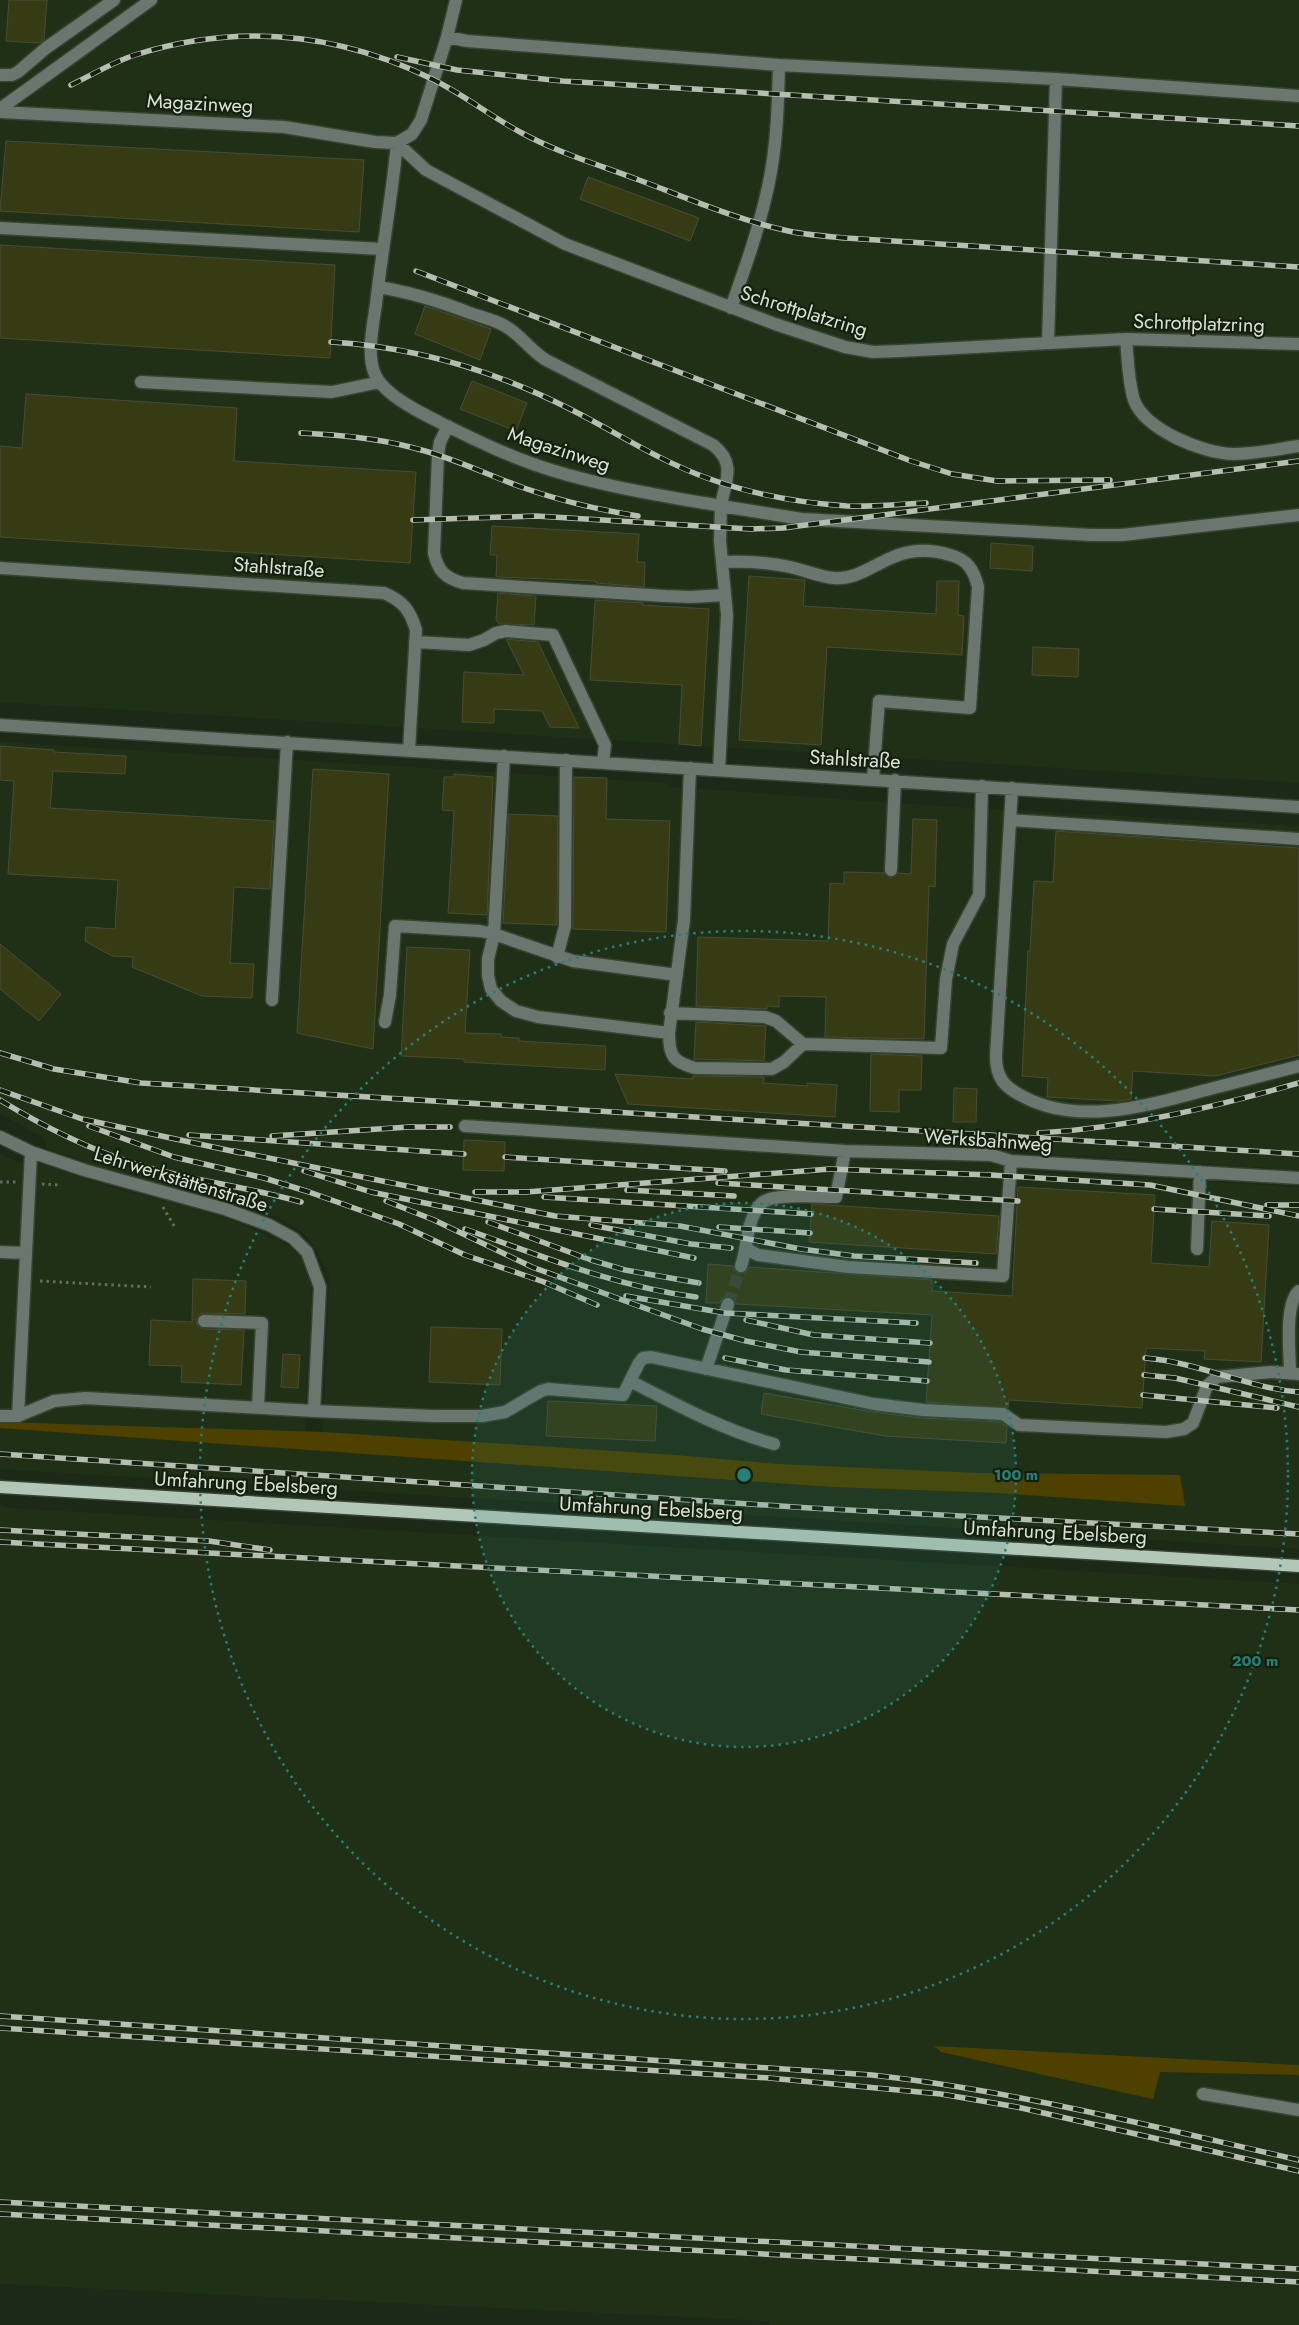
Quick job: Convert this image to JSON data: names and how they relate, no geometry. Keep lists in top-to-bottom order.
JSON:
{
  "streets": {
    "main road": ["Umfahrung Ebelsberg"],
    "street": [
      "Magazinweg",
      "Schrottplatzring",
      "Stahlstraße",
      "Werksbahnweg",
      "Lehrwerkstättenstraße"
    ]
  },
  "crossings": [
    ["Magazinweg", "Schrottplatzring"]
  ],
  "rings": ["100 m", "200 m"]
}
